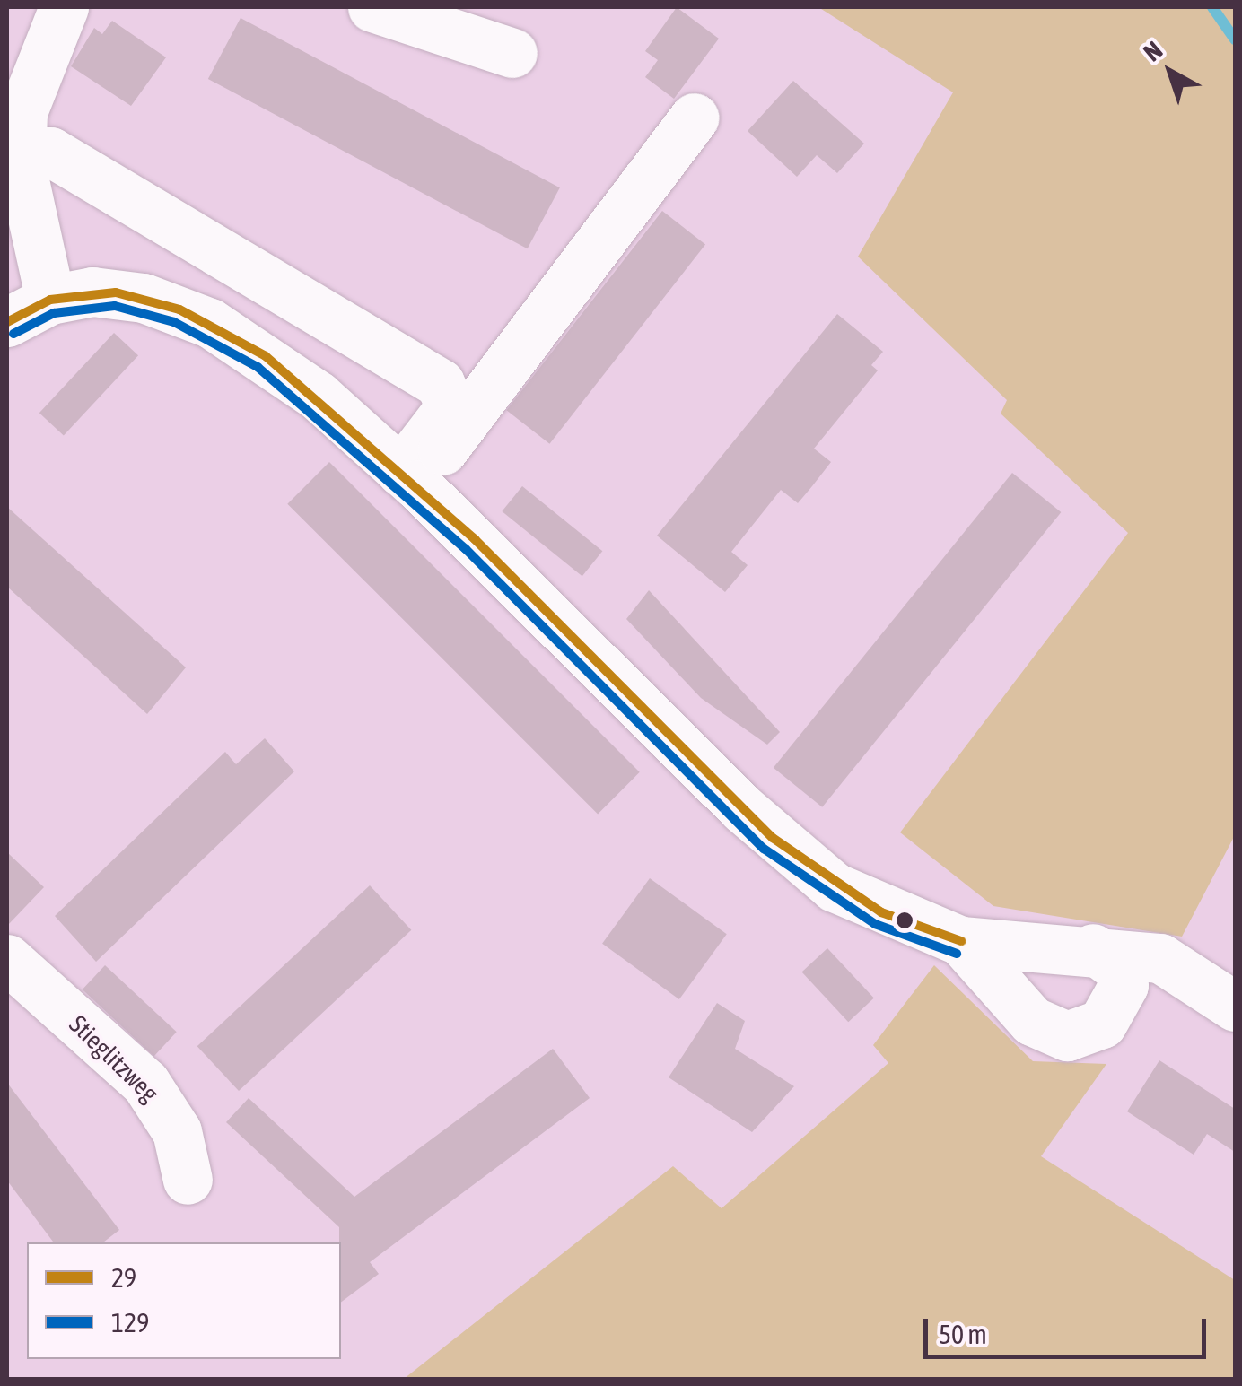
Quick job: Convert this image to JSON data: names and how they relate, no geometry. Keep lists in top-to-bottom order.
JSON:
{
  "streets": {
    "street": ["Stieglitzweg"]
  },
  "lines": ["transit line 29", "transit line 129"],
  "legend": ["29", "129"],
  "scale_bar": "50 m",
  "north": "top left"
}
